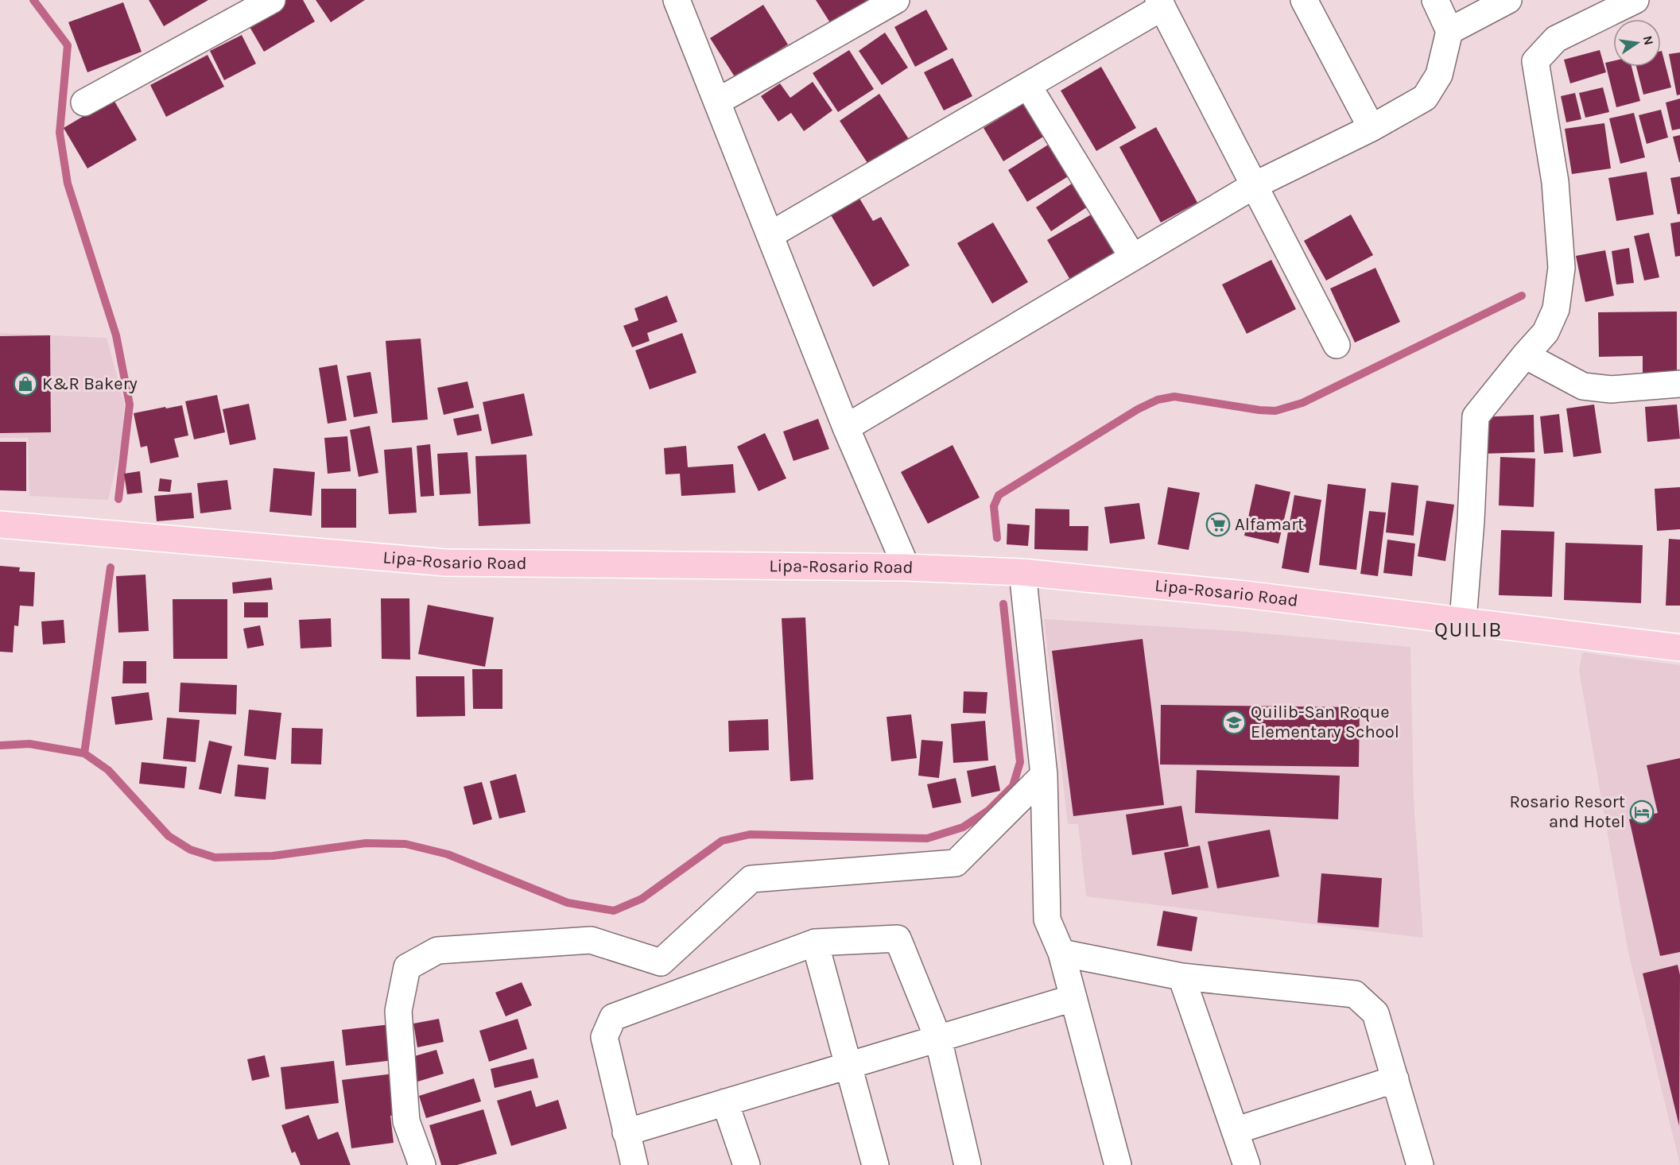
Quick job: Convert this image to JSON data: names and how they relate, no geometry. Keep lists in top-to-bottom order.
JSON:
{
  "streets": {
    "main road": ["Lipa-Rosario Road"]
  },
  "districts": ["QUILIB"],
  "places": {
    "shop": ["K&R Bakery"],
    "supermarket": ["Alfamart"],
    "school or university": ["Quilib-San Roque Elementary School"],
    "hotel": ["Rosario Resort and Hotel"]
  },
  "north": "right"
}
